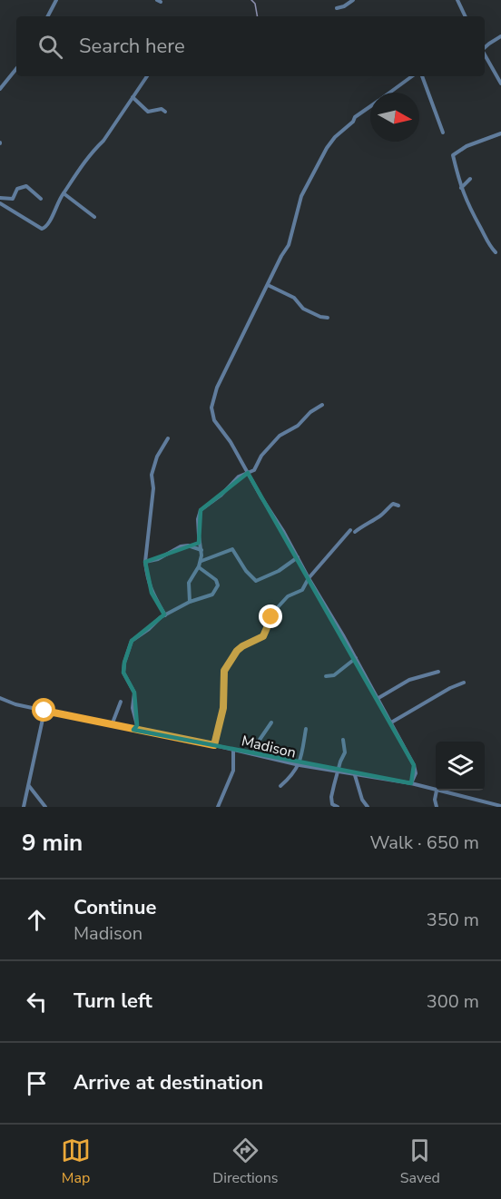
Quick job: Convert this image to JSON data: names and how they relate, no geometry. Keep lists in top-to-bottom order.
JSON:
{
  "streets": {
    "street": ["Madison"]
  },
  "north": "right",
  "page": {
    "search": "Search here",
    "heading": ["9 min", "Walk · 650 m"],
    "list": [
      ["Continue", "Madison", "350 m"],
      ["Turn left", "300 m"],
      "Arrive at destination"
    ],
    "nav": ["Map", "Directions", "Saved"]
  }
}
